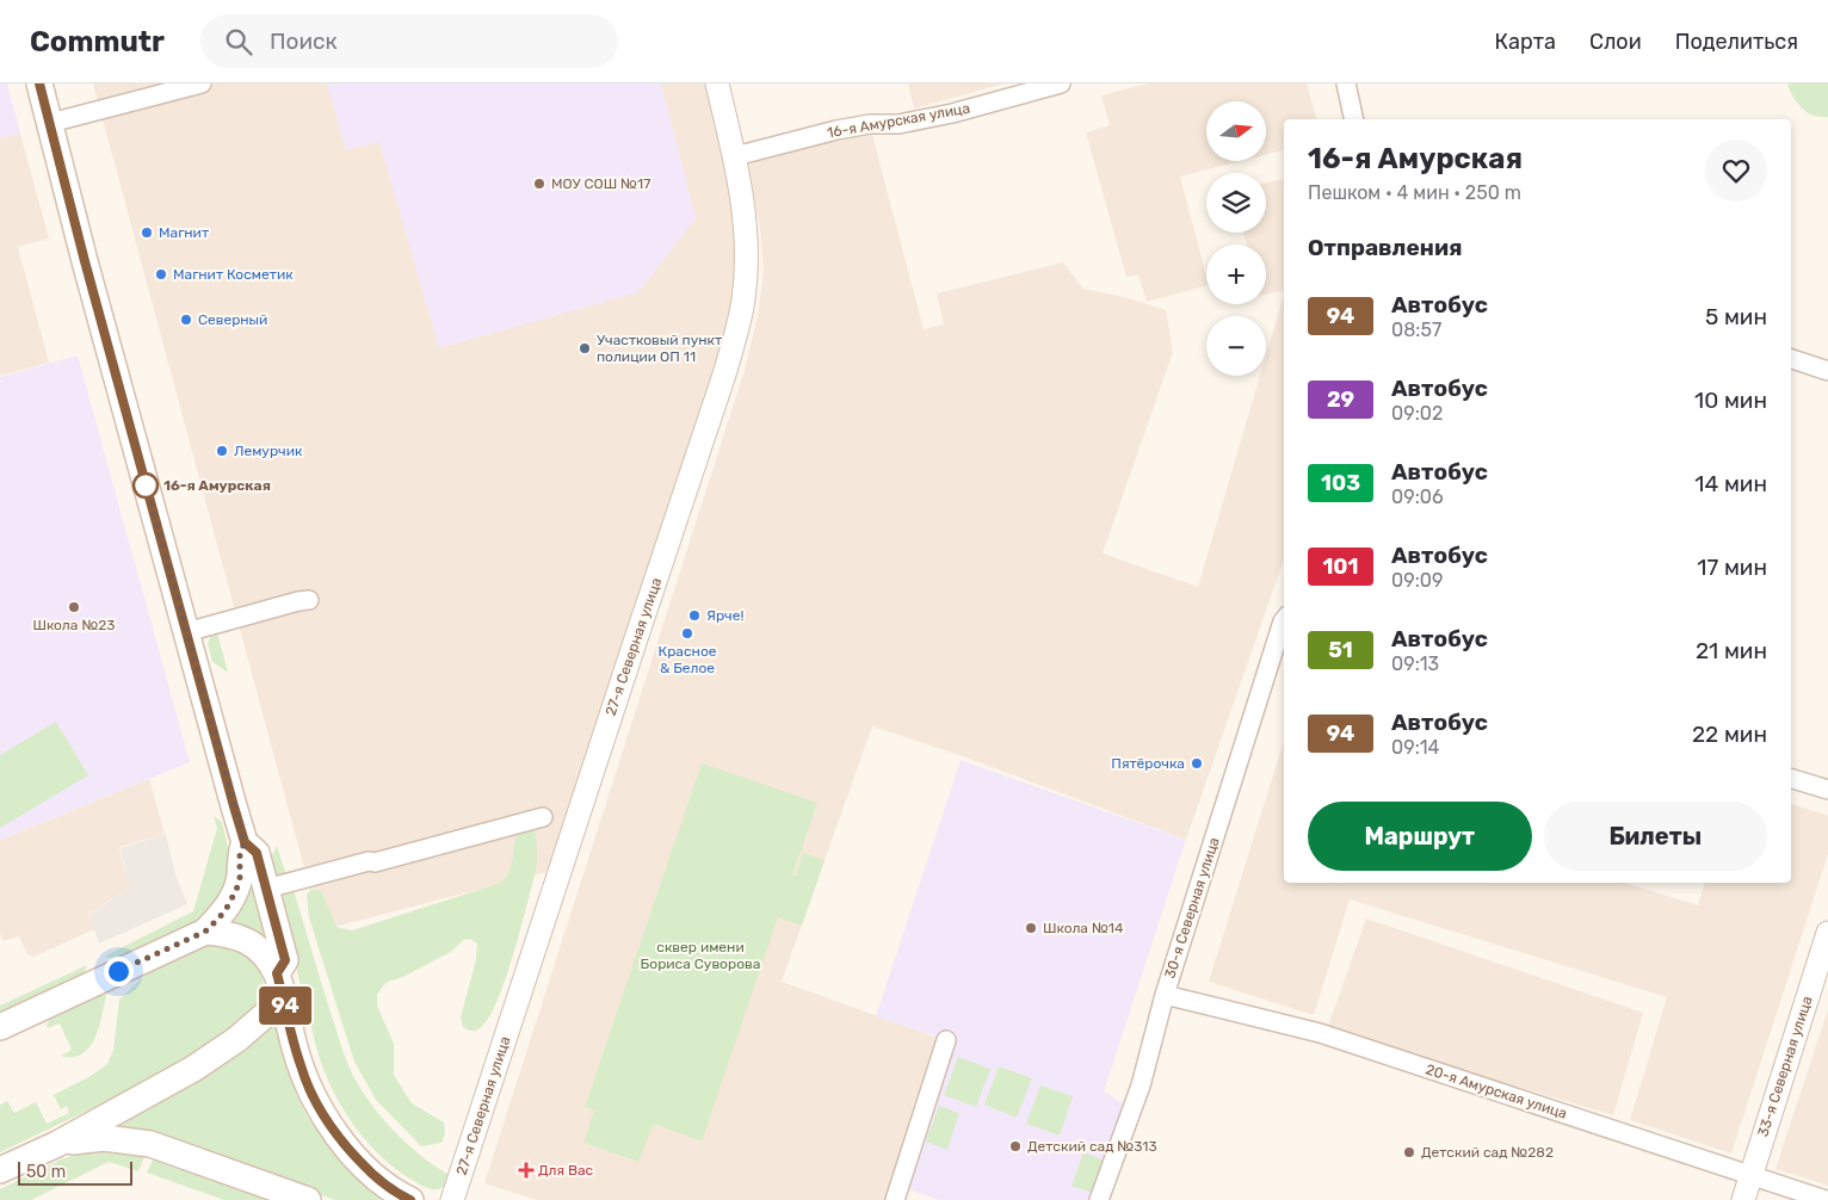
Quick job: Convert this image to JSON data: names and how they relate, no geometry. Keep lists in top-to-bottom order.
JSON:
{
  "streets": {
    "street": [
      "16-я Амурская улица",
      "27-я Северная улица",
      "30-я Северная улица",
      "33-я Северная улица",
      "20-я Амурская улица"
    ]
  },
  "crossings": [
    ["16-я Амурская улица", "27-я Северная улица"],
    ["30-я Северная улица", "20-я Амурская улица"],
    ["33-я Северная улица", "20-я Амурская улица"]
  ],
  "parks": ["сквер имени Бориса Суворова"],
  "places": {
    "other": [
      "МОУ СОШ №17",
      "Магнит",
      "Магнит Косметик",
      "Северный",
      "Участковый пункт полиции ОП 11",
      "Лемурчик",
      "16-я Амурская",
      "Школа №23",
      "Ярче!",
      "Красное & Белое",
      "Пятёрочка",
      "Школа №14",
      "Детский сад №313",
      "Детский сад №282"
    ],
    "health": ["Для Вас"]
  },
  "lines": ["bus line 94"],
  "scale_bar": "50 m",
  "north": "right",
  "page": {
    "header": "Commutr",
    "search": "Поиск",
    "nav": ["Карта", "Слои", "Поделиться"],
    "on_map": "94",
    "map_buttons": ["+", "−"],
    "heading": [
      ["16-я Амурская", "Пешком · 4 мин · 250 m"],
      "Отправления"
    ],
    "list": [
      {
        "mark": "94",
        "name": "Автобус",
        "note": "08:57",
        "value": "5 мин"
      },
      {
        "mark": "29",
        "name": "Автобус",
        "note": "09:02",
        "value": "10 мин"
      },
      {
        "mark": "103",
        "name": "Автобус",
        "note": "09:06",
        "value": "14 мин"
      },
      {
        "mark": "101",
        "name": "Автобус",
        "note": "09:09",
        "value": "17 мин"
      },
      {
        "mark": "51",
        "name": "Автобус",
        "note": "09:13",
        "value": "21 мин"
      },
      {
        "mark": "94",
        "name": "Автобус",
        "note": "09:14",
        "value": "22 мин"
      }
    ],
    "buttons": ["Маршрут", "Билеты"],
    "scale": "50 m"
  }
}
